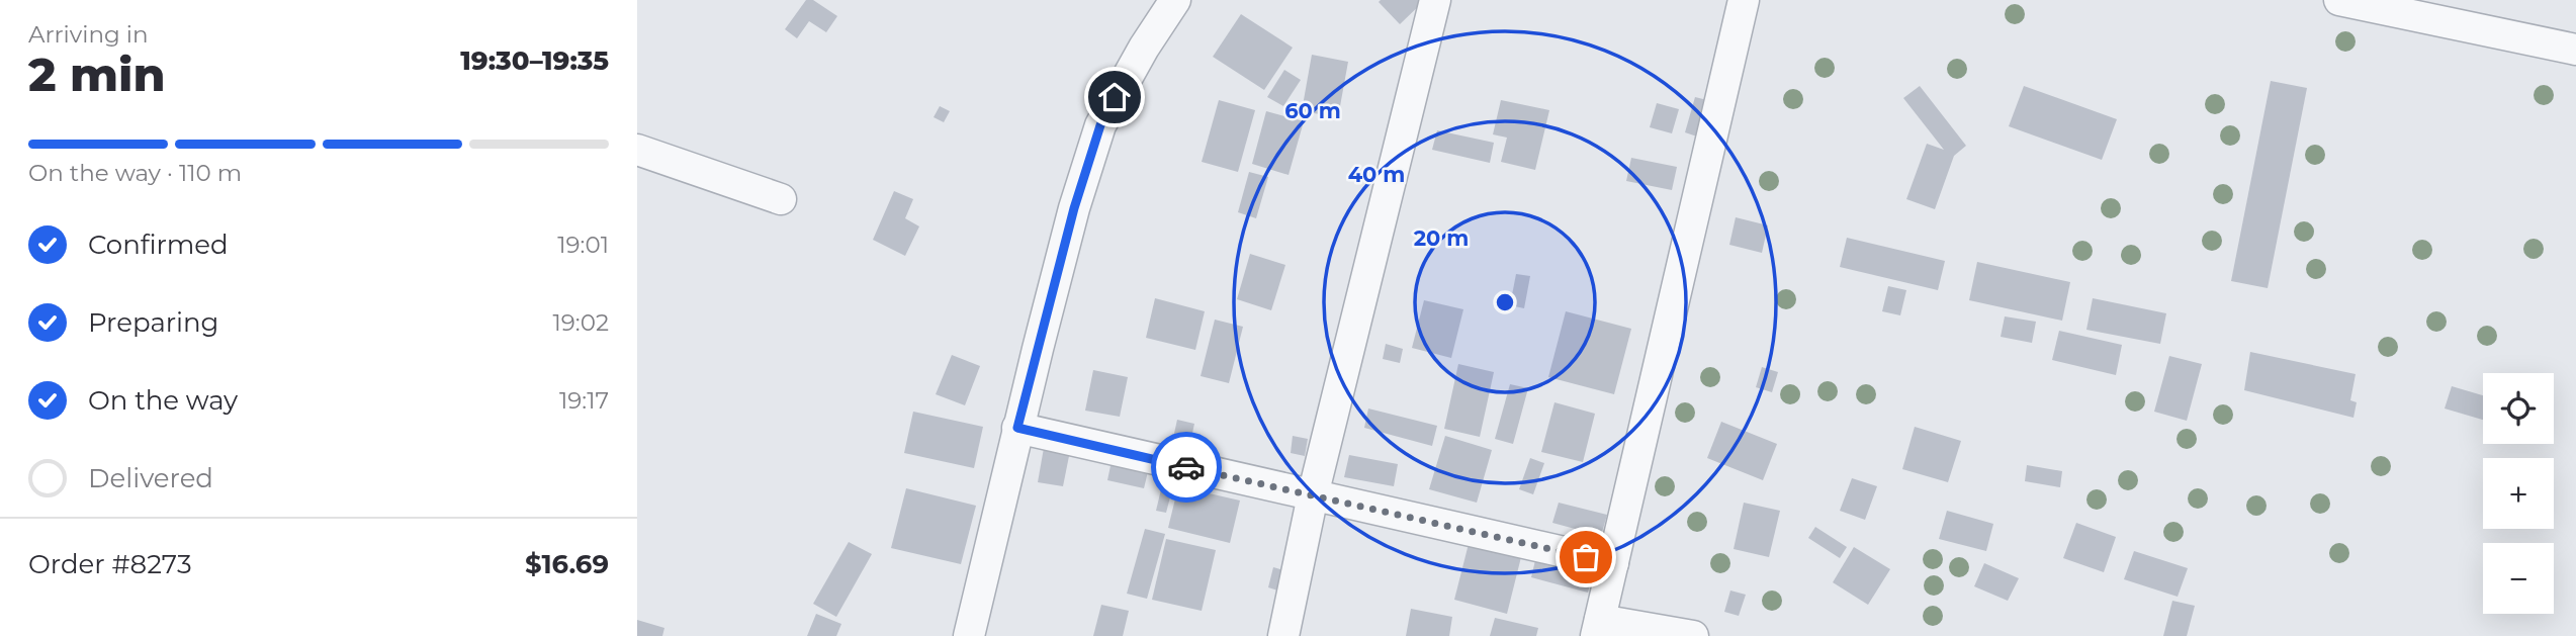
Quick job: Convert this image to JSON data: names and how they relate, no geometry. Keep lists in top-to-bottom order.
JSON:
{
  "page": {
    "heading": ["2 min", "Arriving in", "19:30–19:35"],
    "panel": ["Order #8273", "$16.69"],
    "bar": "On the way · 110 m",
    "list": [
      ["Confirmed", "19:01"],
      ["Preparing", "19:02"],
      ["On the way", "19:17"],
      "Delivered"
    ],
    "map_buttons": ["+", "−"]
  },
  "rings": ["60 m", "40 m", "20 m"]
}
